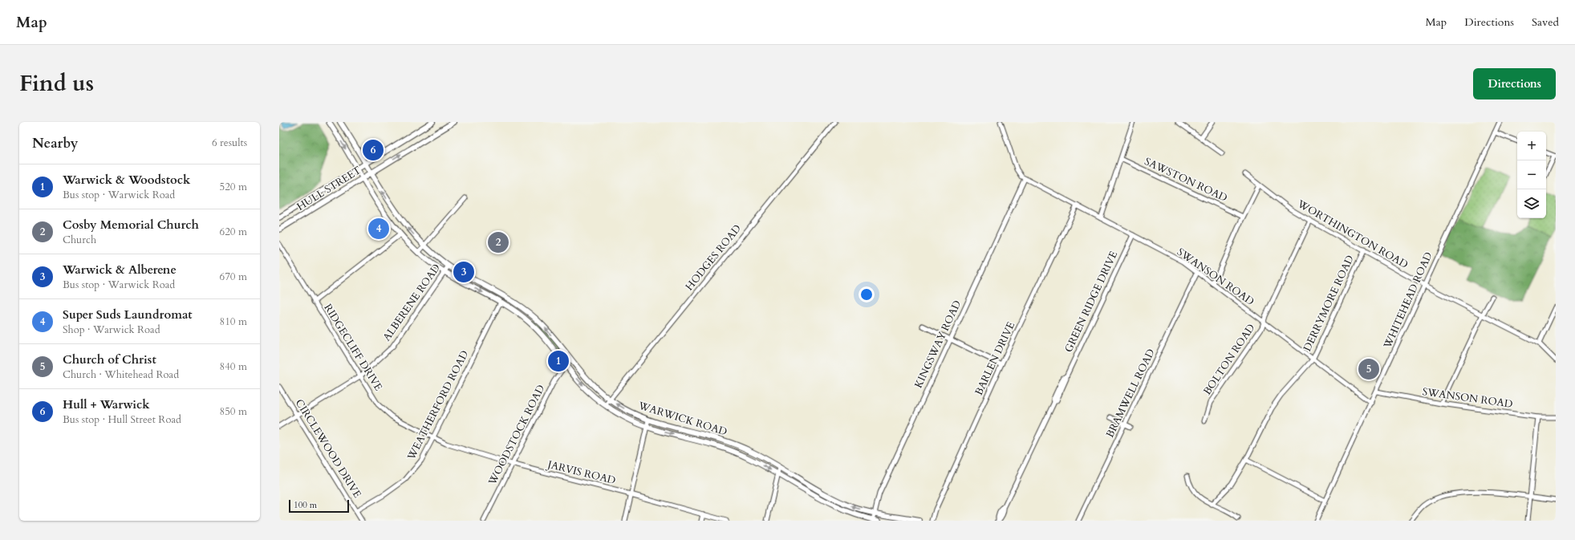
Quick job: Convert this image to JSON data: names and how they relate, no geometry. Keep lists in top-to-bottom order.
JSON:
{
  "streets": {
    "main road": ["HULL STREET", "WARWICK ROAD"],
    "street": [
      "SAWSTON ROAD",
      "WORTHINGTON ROAD",
      "HODGES ROAD",
      "SWANSON ROAD",
      "WHITEHEAD ROAD",
      "GREEN RIDGE DRIVE",
      "ALBERENE ROAD",
      "DERRYMORE ROAD",
      "KINGSWAY ROAD",
      "RIDGECLIFF DRIVE",
      "BARLEN DRIVE",
      "BOLTON ROAD",
      "BRAMWELL ROAD",
      "WEATHERFORD ROAD",
      "WOODSTOCK ROAD",
      "CIRCLEWOOD DRIVE",
      "JARVIS ROAD"
    ]
  },
  "crossings": [
    ["HULL STREET", "WARWICK ROAD"],
    ["WORTHINGTON ROAD", "WHITEHEAD ROAD"],
    ["WORTHINGTON ROAD", "DERRYMORE ROAD"],
    ["WORTHINGTON ROAD", "BOLTON ROAD"],
    ["HODGES ROAD", "WARWICK ROAD"],
    ["SWANSON ROAD", "WHITEHEAD ROAD"],
    ["SWANSON ROAD", "GREEN RIDGE DRIVE"],
    ["SWANSON ROAD", "DERRYMORE ROAD"],
    ["SWANSON ROAD", "KINGSWAY ROAD"],
    ["SWANSON ROAD", "BARLEN DRIVE"],
    ["SWANSON ROAD", "BOLTON ROAD"],
    ["SWANSON ROAD", "BRAMWELL ROAD"],
    ["ALBERENE ROAD", "RIDGECLIFF DRIVE"],
    ["ALBERENE ROAD", "WARWICK ROAD"],
    ["ALBERENE ROAD", "CIRCLEWOOD DRIVE"],
    ["KINGSWAY ROAD", "WARWICK ROAD"],
    ["RIDGECLIFF DRIVE", "WEATHERFORD ROAD"],
    ["RIDGECLIFF DRIVE", "JARVIS ROAD"],
    ["WEATHERFORD ROAD", "WARWICK ROAD"],
    ["WEATHERFORD ROAD", "CIRCLEWOOD DRIVE"],
    ["WEATHERFORD ROAD", "JARVIS ROAD"],
    ["WARWICK ROAD", "WOODSTOCK ROAD"],
    ["WOODSTOCK ROAD", "JARVIS ROAD"]
  ],
  "scale_bar": "100 m",
  "page": {
    "header": "Map",
    "nav": ["Map", "Directions", "Saved"],
    "title": "Find us",
    "buttons": "Directions",
    "heading": ["Nearby", "6 results"],
    "map_buttons": ["+", "−"],
    "pins": [
      "6",
      "4",
      "2",
      "3",
      "1",
      "5"
    ],
    "list": [
      {
        "mark": "1",
        "name": "Warwick & Woodstock",
        "note": "Bus stop · Warwick Road",
        "value": "520 m"
      },
      {
        "mark": "2",
        "name": "Cosby Memorial Church",
        "note": "Church",
        "value": "620 m"
      },
      {
        "mark": "3",
        "name": "Warwick & Alberene",
        "note": "Bus stop · Warwick Road",
        "value": "670 m"
      },
      {
        "mark": "4",
        "name": "Super Suds Laundromat",
        "note": "Shop · Warwick Road",
        "value": "810 m"
      },
      {
        "mark": "5",
        "name": "Church of Christ",
        "note": "Church · Whitehead Road",
        "value": "840 m"
      },
      {
        "mark": "6",
        "name": "Hull + Warwick",
        "note": "Bus stop · Hull Street Road",
        "value": "850 m"
      }
    ],
    "scale": "100 m"
  }
}
